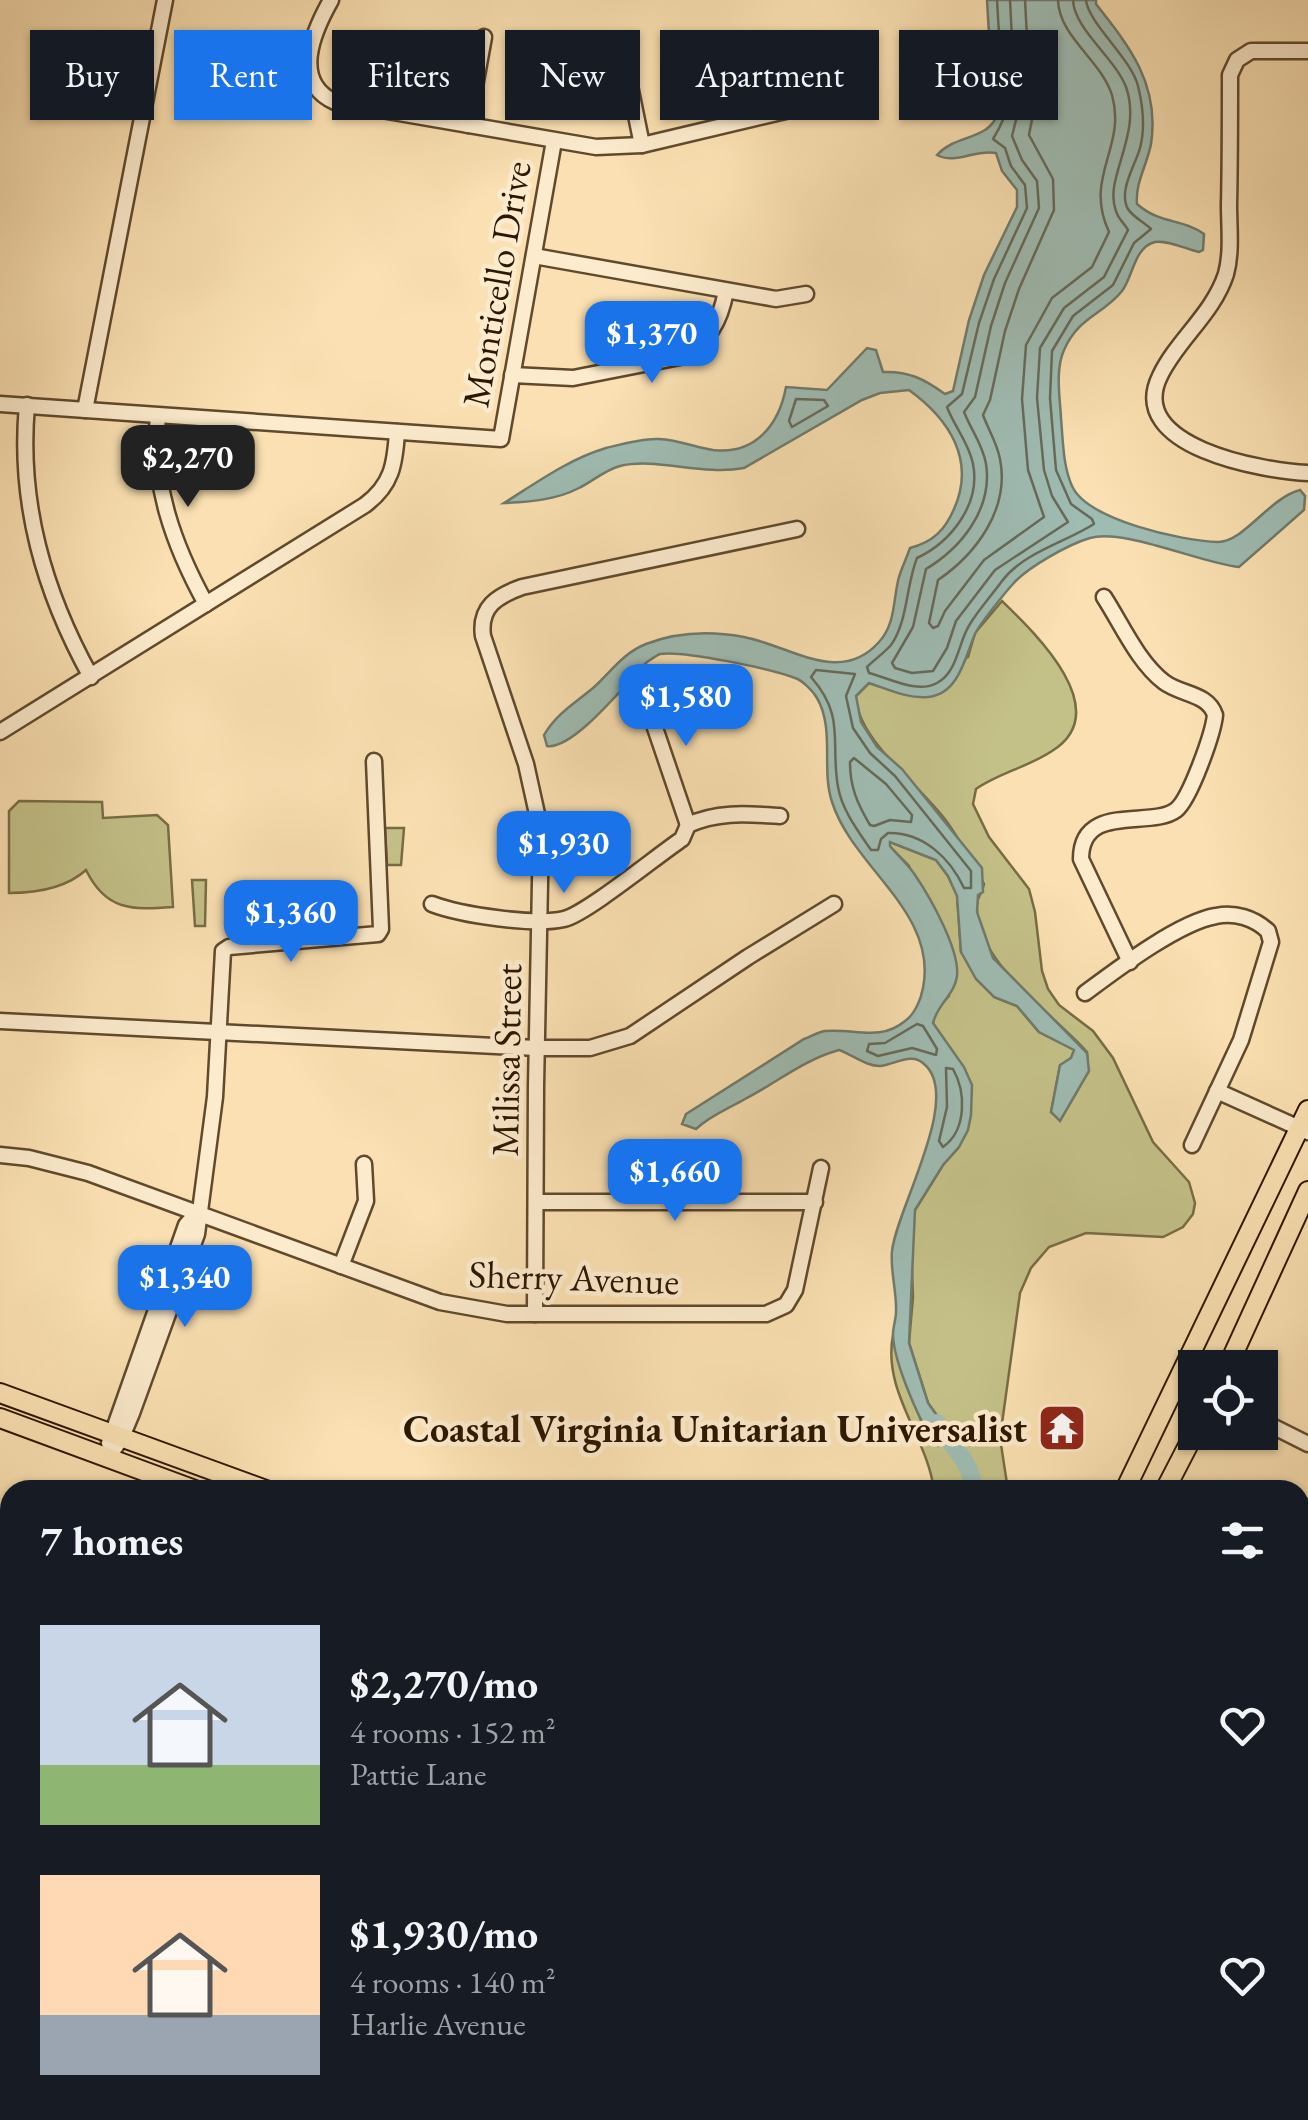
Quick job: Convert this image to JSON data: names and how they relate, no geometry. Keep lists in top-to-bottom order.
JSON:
{
  "streets": {
    "street": ["Monticello Drive", "Milissa Street", "Sherry Avenue"]
  },
  "crossings": [
    ["Milissa Street", "Sherry Avenue"]
  ],
  "places": {
    "temple": ["Coastal Virginia Unitarian Universalist"]
  },
  "page": {
    "chip": [
      "Buy",
      "Rent",
      "Filters",
      "New",
      "Apartment",
      "House"
    ],
    "price": [
      "$1,370",
      "$2,270",
      "$1,580",
      "$1,930",
      "$1,360",
      "$1,660",
      "$1,340"
    ],
    "heading": "7 homes",
    "list": [
      {
        "name": "$2,270/mo",
        "note": "4 rooms · 152 m² · Pattie Lane"
      },
      {
        "name": "$1,930/mo",
        "note": "4 rooms · 140 m² · Harlie Avenue"
      }
    ]
  }
}
